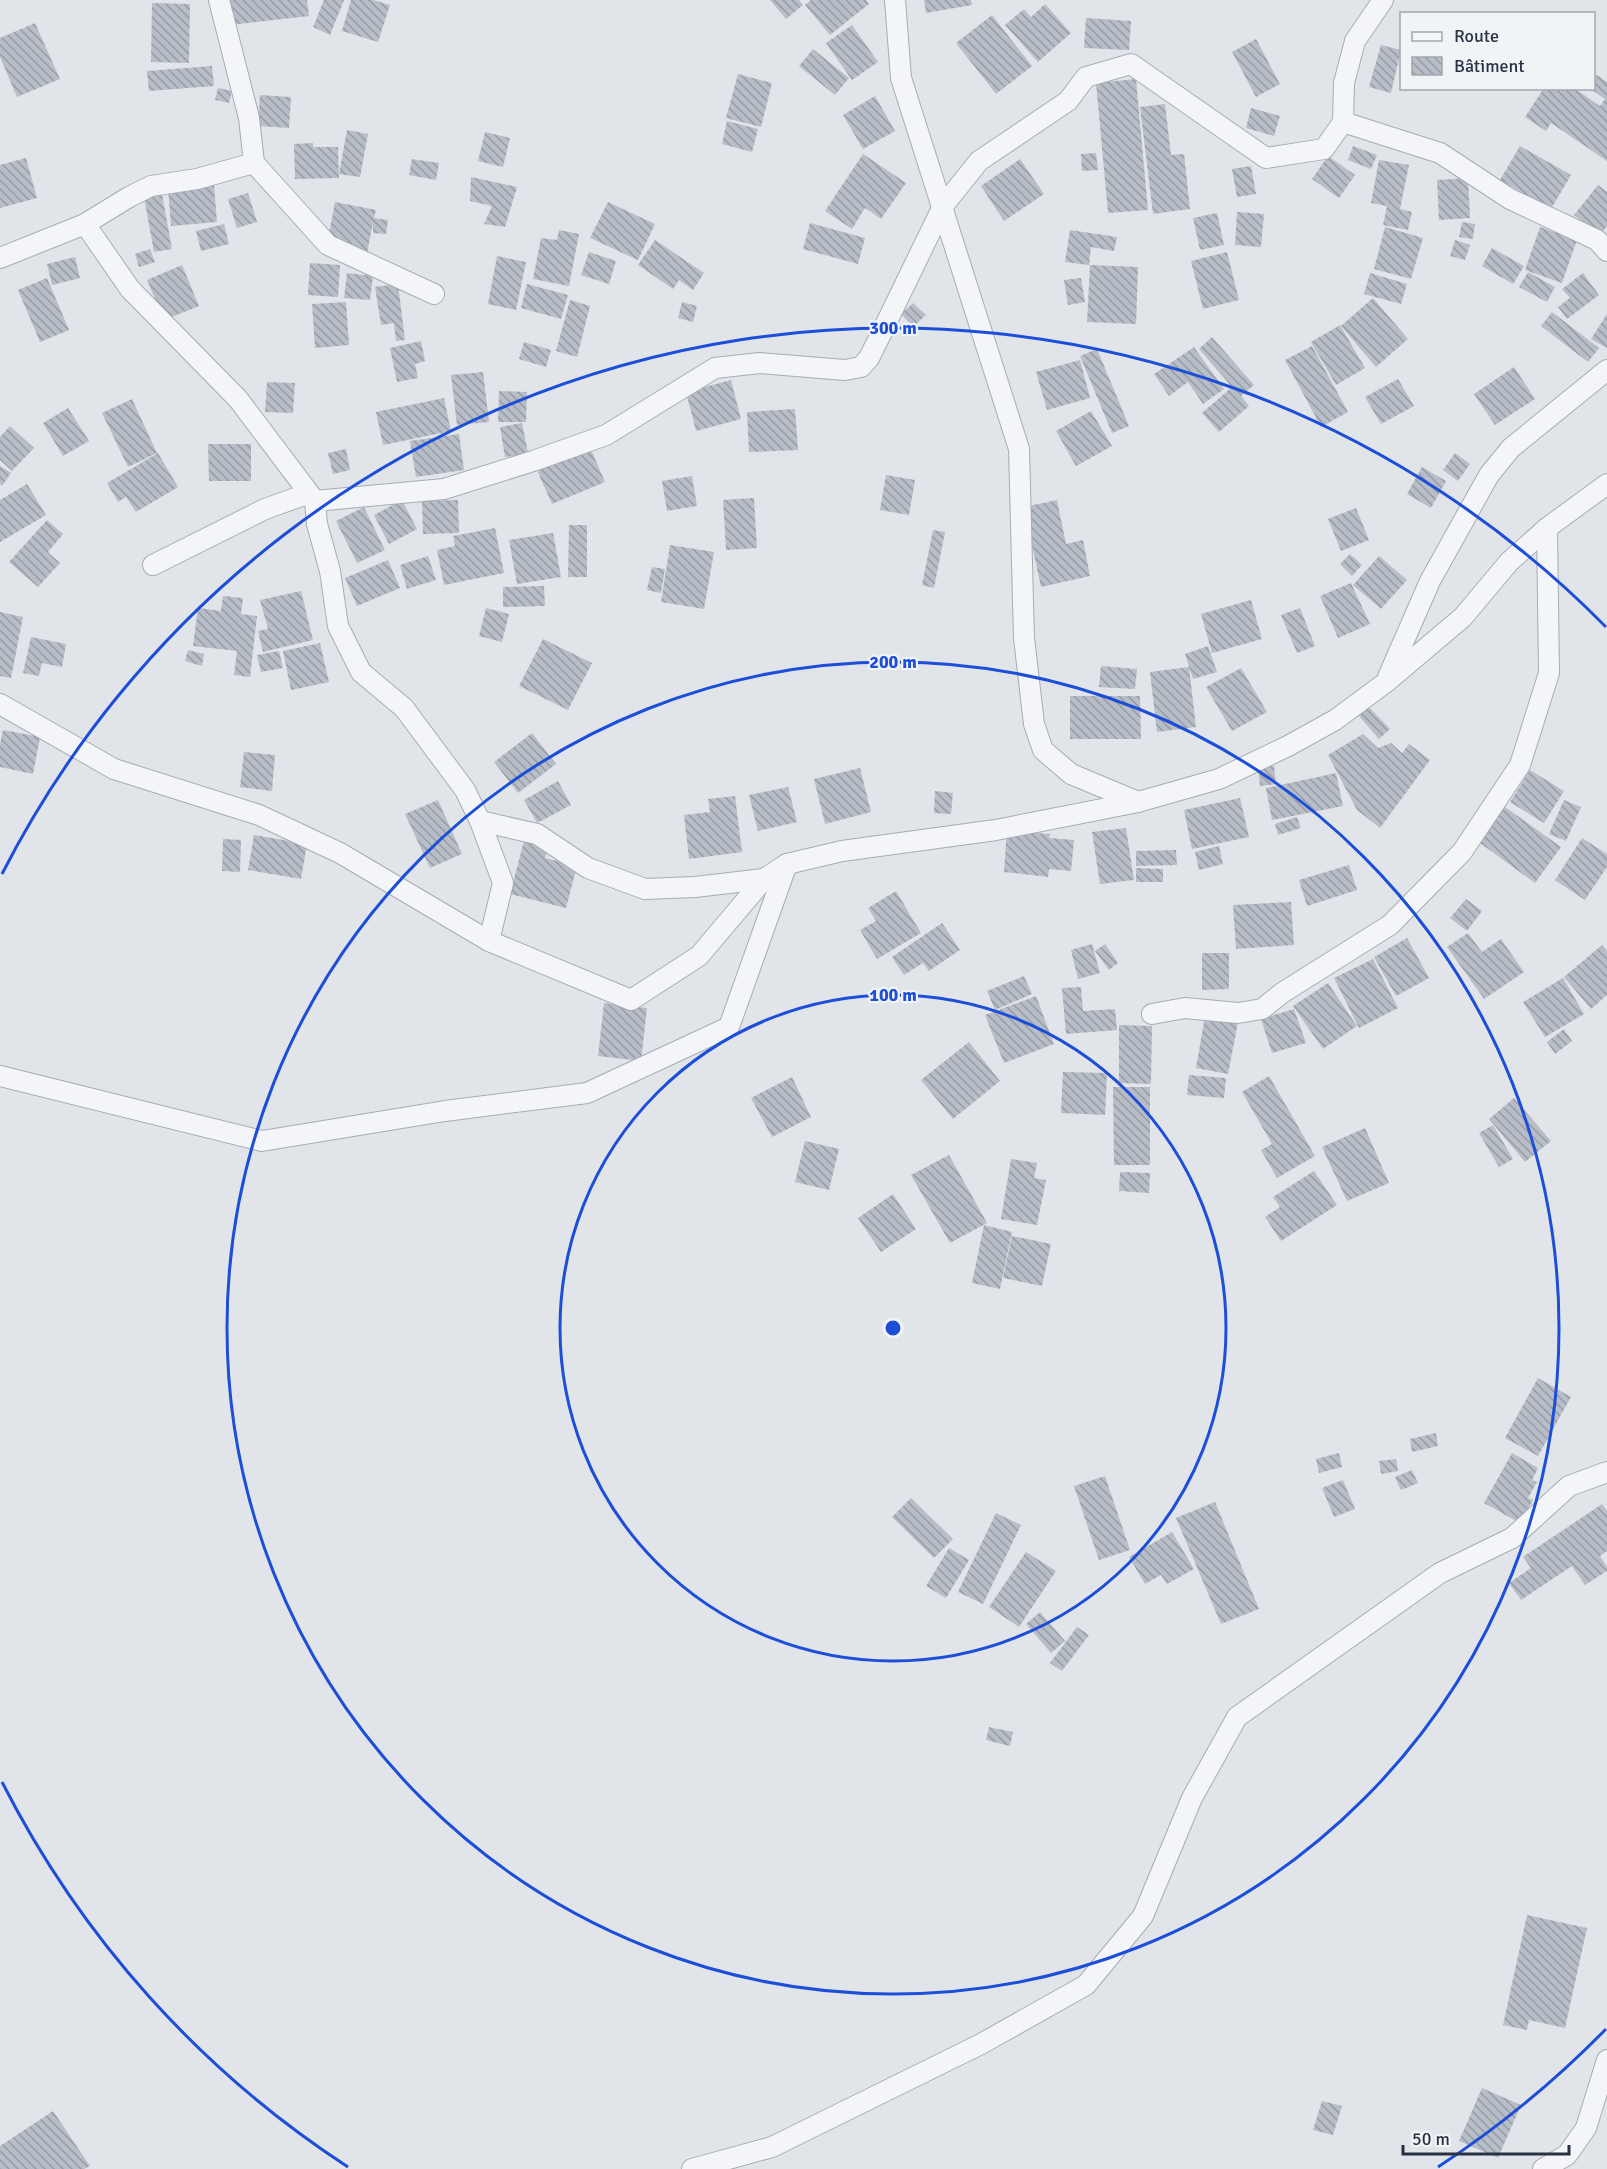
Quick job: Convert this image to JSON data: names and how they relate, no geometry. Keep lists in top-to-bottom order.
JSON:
{
  "legend": ["Route", "Bâtiment"],
  "scale_bar": "50 m",
  "rings": ["300 m", "200 m", "100 m"]
}
